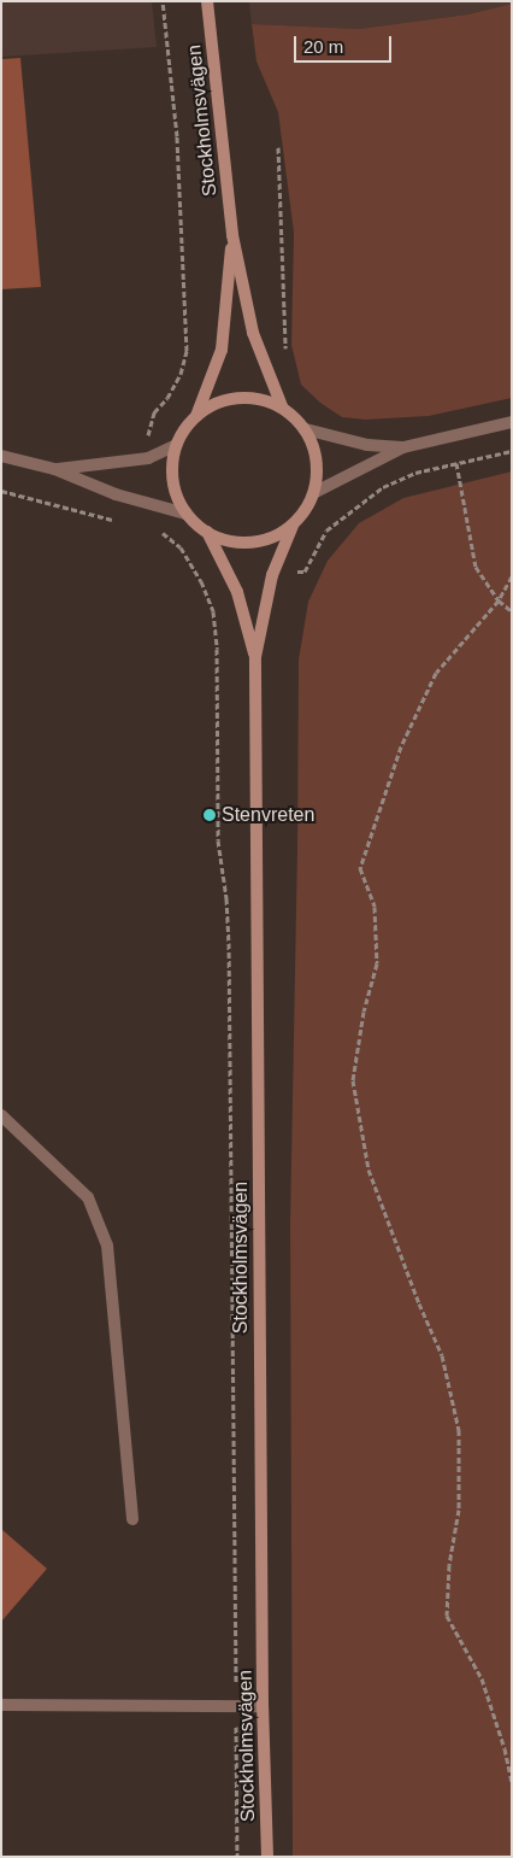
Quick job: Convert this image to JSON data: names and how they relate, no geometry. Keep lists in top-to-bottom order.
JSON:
{
  "streets": {
    "main road": ["Stockholmsvägen"]
  },
  "places": ["Stenvreten"],
  "scale_bar": "20 m"
}
